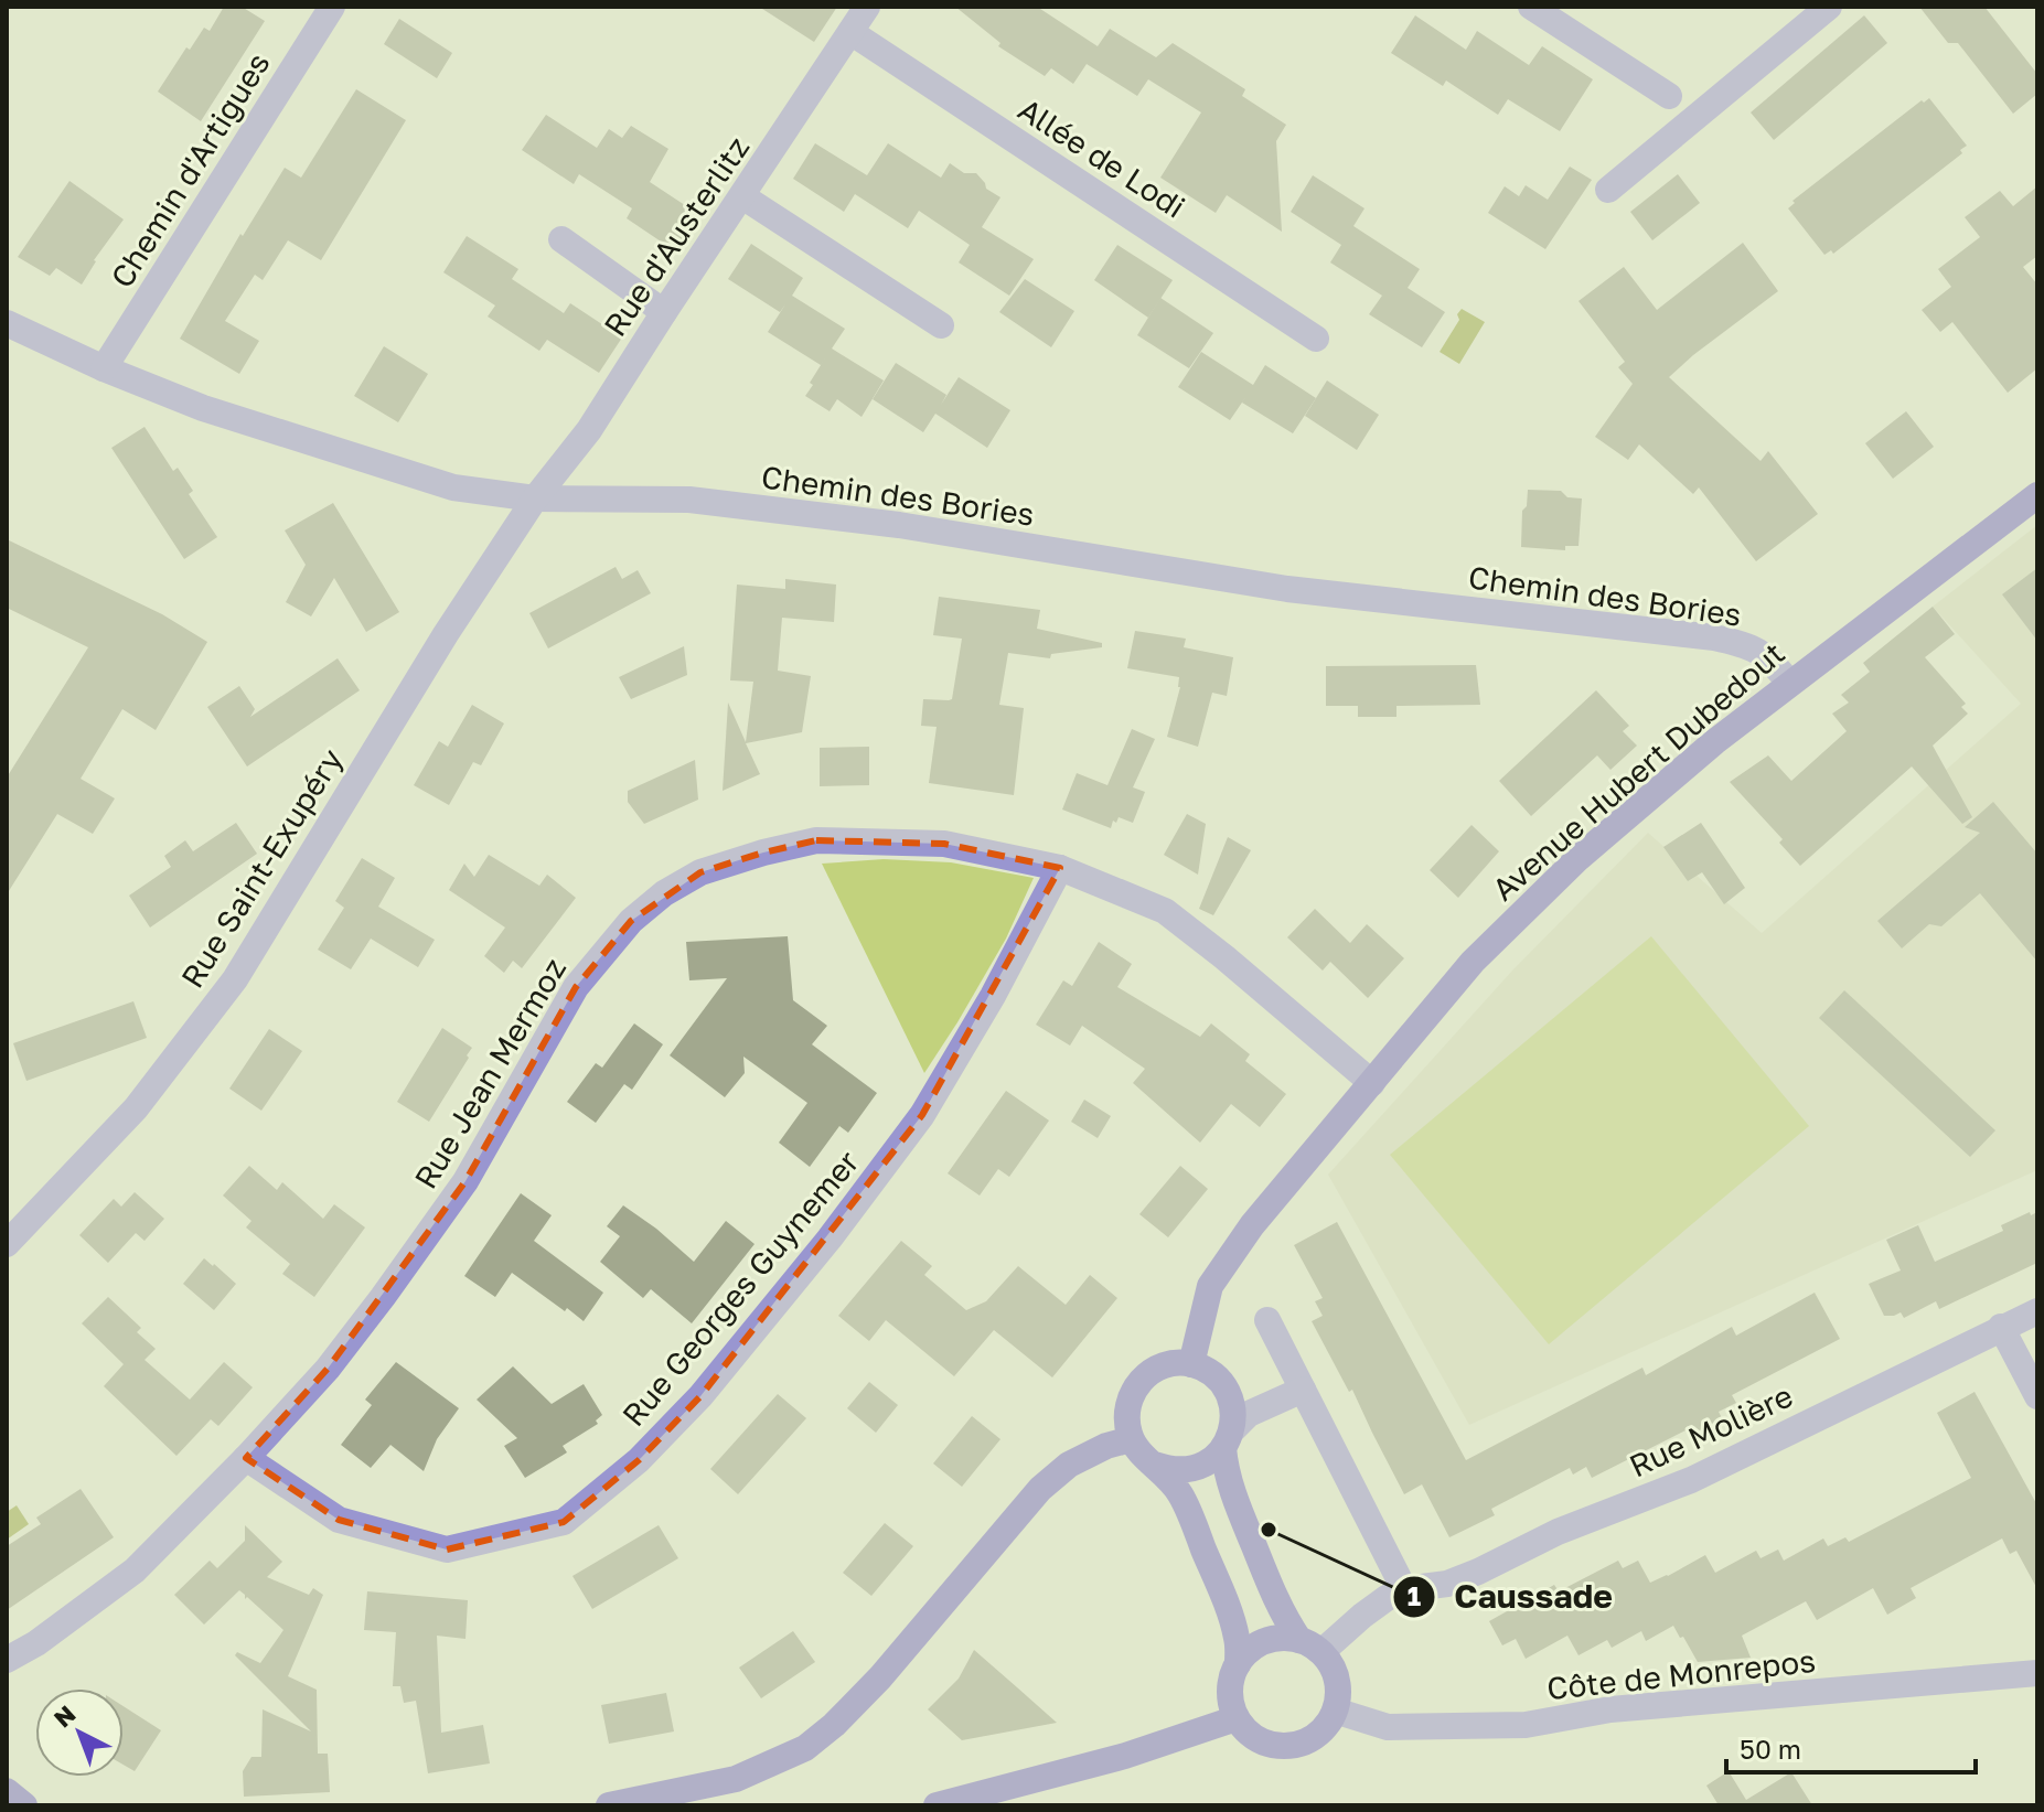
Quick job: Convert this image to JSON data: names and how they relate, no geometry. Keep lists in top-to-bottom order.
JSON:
{
  "streets": {
    "main road": ["Avenue Hubert Dubedout"],
    "street": [
      "Allée de Lodi",
      "Chemin d'Artigues",
      "Rue d'Austerlitz",
      "Chemin des Bories",
      "Rue Saint-Exupéry",
      "Rue Jean Mermoz",
      "Rue Georges Guynemer",
      "Rue Molière",
      "Côte de Monrepos"
    ]
  },
  "crossings": [
    ["Allée de Lodi", "Rue d'Austerlitz"],
    ["Chemin d'Artigues", "Chemin des Bories"],
    ["Rue d'Austerlitz", "Chemin des Bories"],
    ["Rue d'Austerlitz", "Rue Saint-Exupéry"],
    ["Chemin des Bories", "Avenue Hubert Dubedout"],
    ["Chemin des Bories", "Rue Saint-Exupéry"],
    ["Avenue Hubert Dubedout", "Rue Jean Mermoz"],
    ["Rue Jean Mermoz", "Rue Georges Guynemer"],
    ["Rue Molière", "Côte de Monrepos"]
  ],
  "places": ["Caussade"],
  "scale_bar": "50 m",
  "north": "top left"
}
